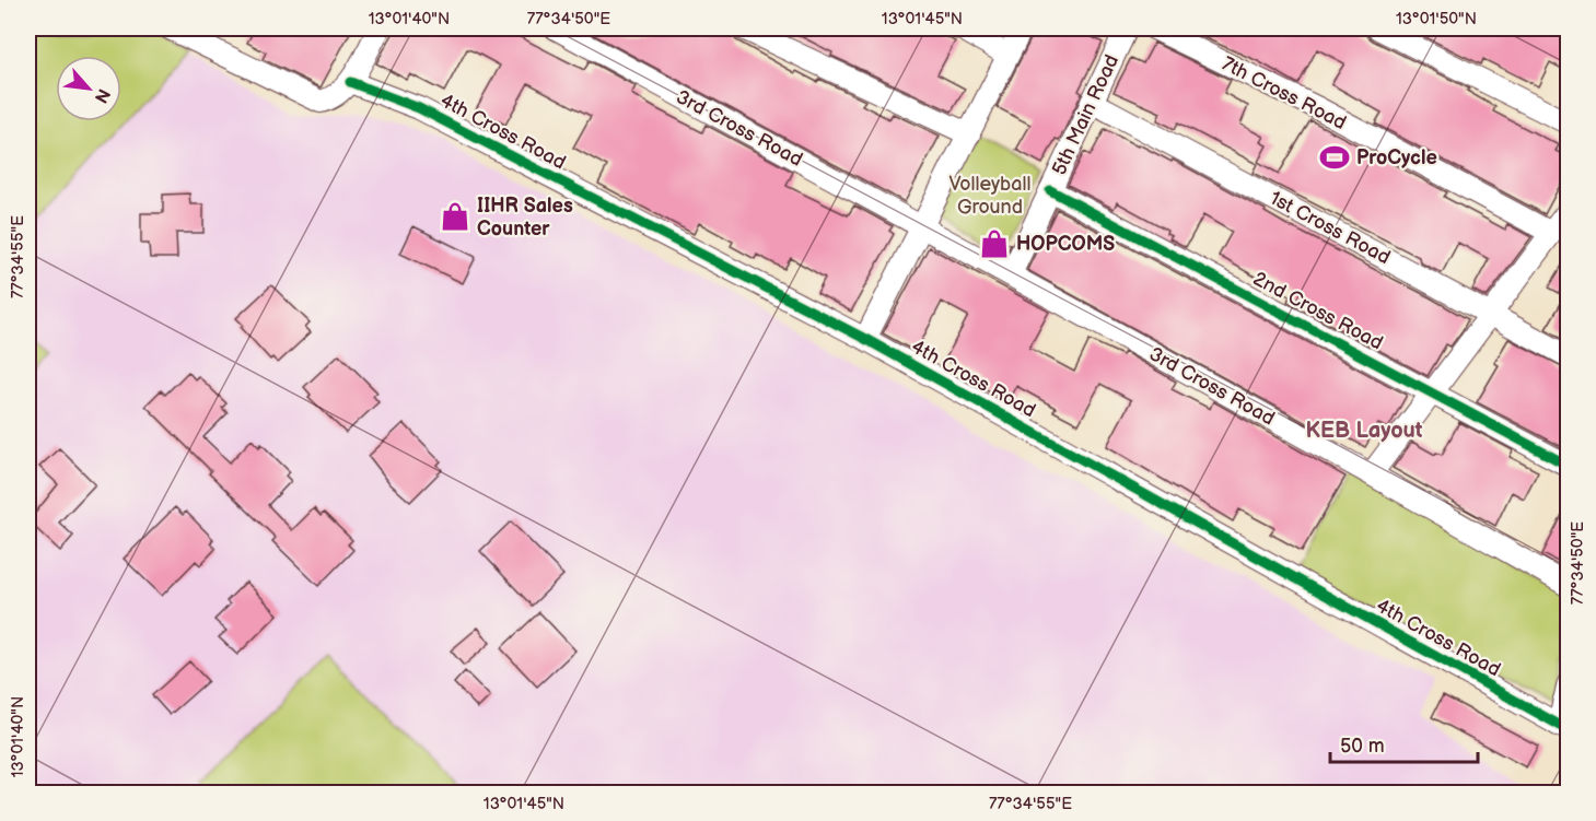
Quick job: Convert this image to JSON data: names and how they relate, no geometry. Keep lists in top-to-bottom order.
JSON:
{
  "streets": {
    "street": [
      "7th Cross Road",
      "5th Main Road",
      "3rd Cross Road",
      "4th Cross Road",
      "1st Cross Road",
      "2nd Cross Road"
    ]
  },
  "crossings": [
    ["5th Main Road", "3rd Cross Road"],
    ["5th Main Road", "1st Cross Road"],
    ["5th Main Road", "2nd Cross Road"]
  ],
  "districts": ["KEB Layout"],
  "parks": ["Volleyball Ground"],
  "places": {
    "sports": ["ProCycle"],
    "shop": ["IIHR Sales Counter", "HOPCOMS"]
  },
  "scale_bar": "50 m",
  "north": "bottom right",
  "coordinates": [
    "13°01'40\"N",
    "77°34'50\"E",
    "13°01'45\"N",
    "13°01'50\"N",
    "77°34'55\"E"
  ]
}
